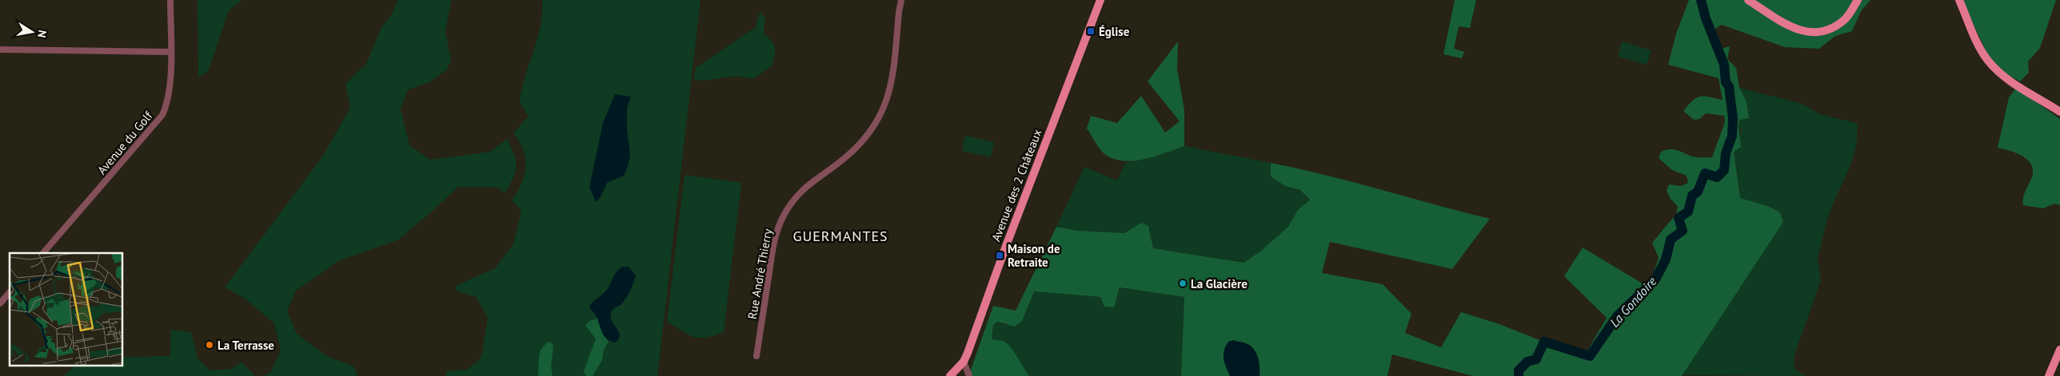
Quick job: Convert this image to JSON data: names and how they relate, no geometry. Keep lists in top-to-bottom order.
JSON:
{
  "streets": {
    "main road": ["Avenue des 2 Châteaux"],
    "street": ["Avenue du Golf", "Rue André Thierry"]
  },
  "districts": ["GUERMANTES"],
  "water": ["La Gondoire"],
  "places": {
    "transit": ["Église", "Maison de Retraite"],
    "other": ["La Glacière", "La Terrasse"]
  },
  "north": "right"
}
